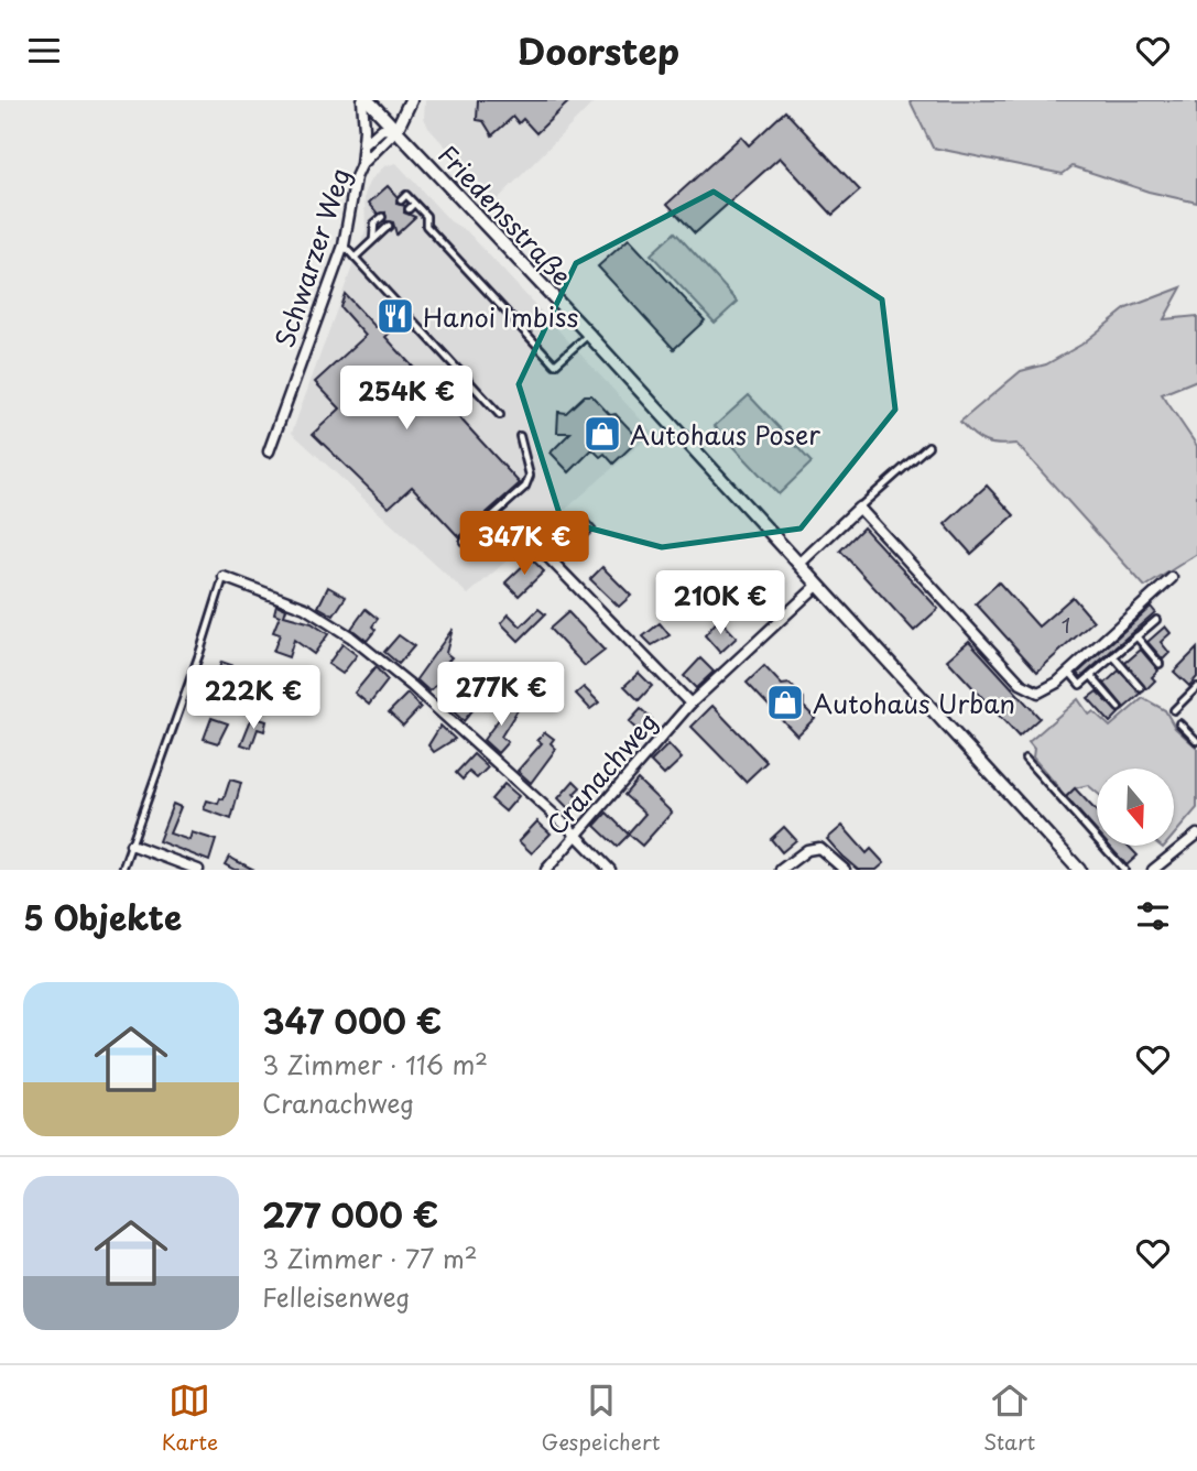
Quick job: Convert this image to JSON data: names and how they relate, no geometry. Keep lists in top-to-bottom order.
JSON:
{
  "streets": {
    "street": ["Friedensstraße", "Schwarzer Weg", "Cranachweg"]
  },
  "crossings": [
    ["Friedensstraße", "Schwarzer Weg"],
    ["Friedensstraße", "Cranachweg"]
  ],
  "places": {
    "restaurant": ["Hanoi Imbiss"],
    "shop": ["Autohaus Poser", "Autohaus Urban"]
  },
  "house_numbers": ["1"],
  "north": "bottom",
  "page": {
    "header": "Doorstep",
    "price": [
      "254K €",
      "347K €",
      "210K €",
      "277K €",
      "222K €"
    ],
    "heading": "5 Objekte",
    "list": [
      {
        "name": "347 000 €",
        "note": "3 Zimmer · 116 m² · Cranachweg"
      },
      {
        "name": "277 000 €",
        "note": "3 Zimmer · 77 m² · Felleisenweg"
      }
    ],
    "tabs": ["Karte", "Gespeichert", "Start"]
  }
}
